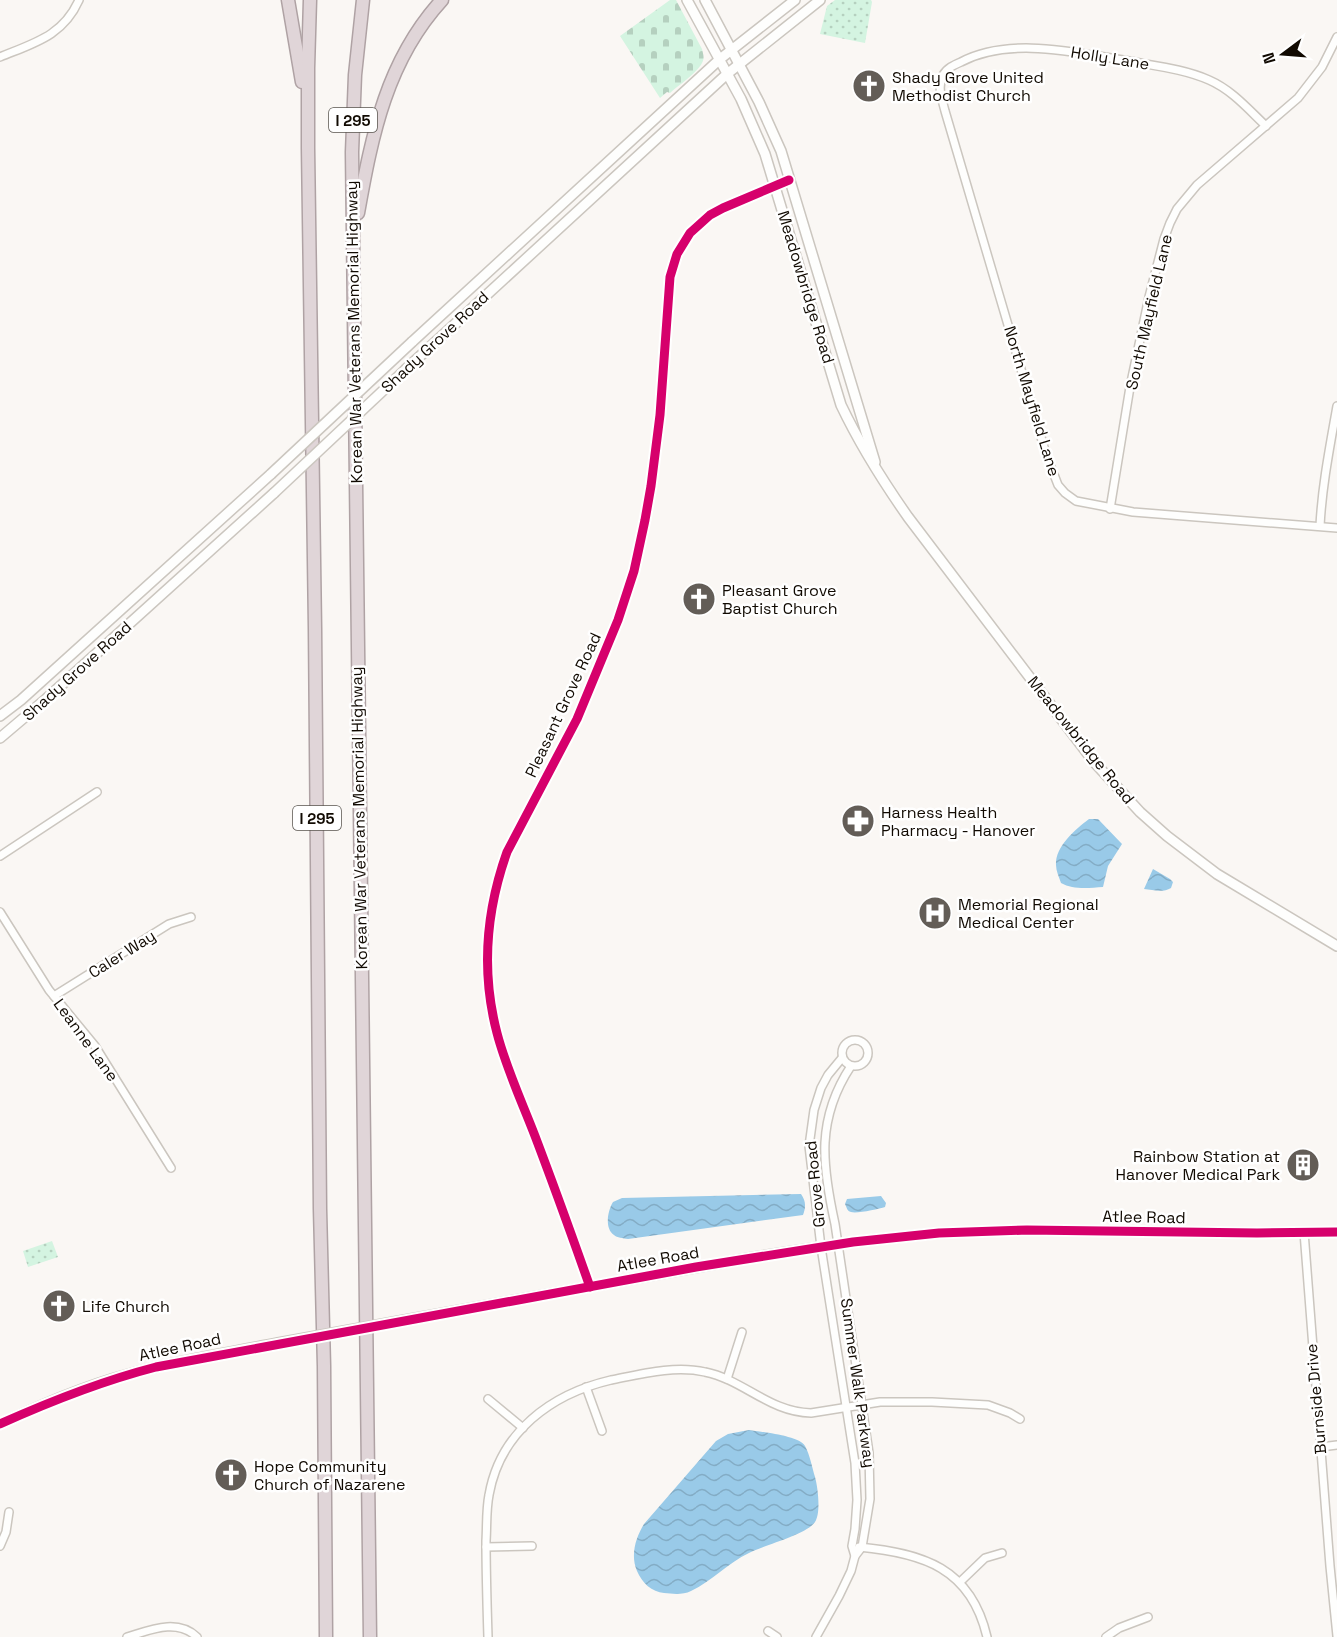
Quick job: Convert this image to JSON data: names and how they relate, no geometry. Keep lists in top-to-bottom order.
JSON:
{
  "streets": {
    "highway": ["I 295", "Korean War Veterans Memorial Highway"],
    "main road": ["Meadowbridge Road", "Shady Grove Road", "Atlee Road"],
    "street": [
      "Holly Lane",
      "South Mayfield Lane",
      "North Mayfield Lane",
      "Pleasant Grove Road",
      "Caler Way",
      "Leanne Lane",
      "Grove Road",
      "Summer Walk Parkway",
      "Burnside Drive"
    ]
  },
  "crossings": [
    ["Holly Lane", "South Mayfield Lane"],
    ["Holly Lane", "North Mayfield Lane"],
    ["Meadowbridge Road", "Shady Grove Road"],
    ["Meadowbridge Road", "Pleasant Grove Road"],
    ["South Mayfield Lane", "North Mayfield Lane"],
    ["Pleasant Grove Road", "Atlee Road"],
    ["Caler Way", "Leanne Lane"],
    ["Grove Road", "Atlee Road"],
    ["Grove Road", "Summer Walk Parkway"],
    ["Atlee Road", "Summer Walk Parkway"],
    ["Atlee Road", "Burnside Drive"]
  ],
  "places": {
    "church": [
      "Shady Grove United Methodist Church",
      "Pleasant Grove Baptist Church",
      "Life Church",
      "Hope Community Church of Nazarene"
    ],
    "pharmacy": ["Harness Health Pharmacy - Hanover"],
    "hospital": ["Memorial Regional Medical Center"],
    "building": ["Rainbow Station at Hanover Medical Park"]
  },
  "north": "left"
}
